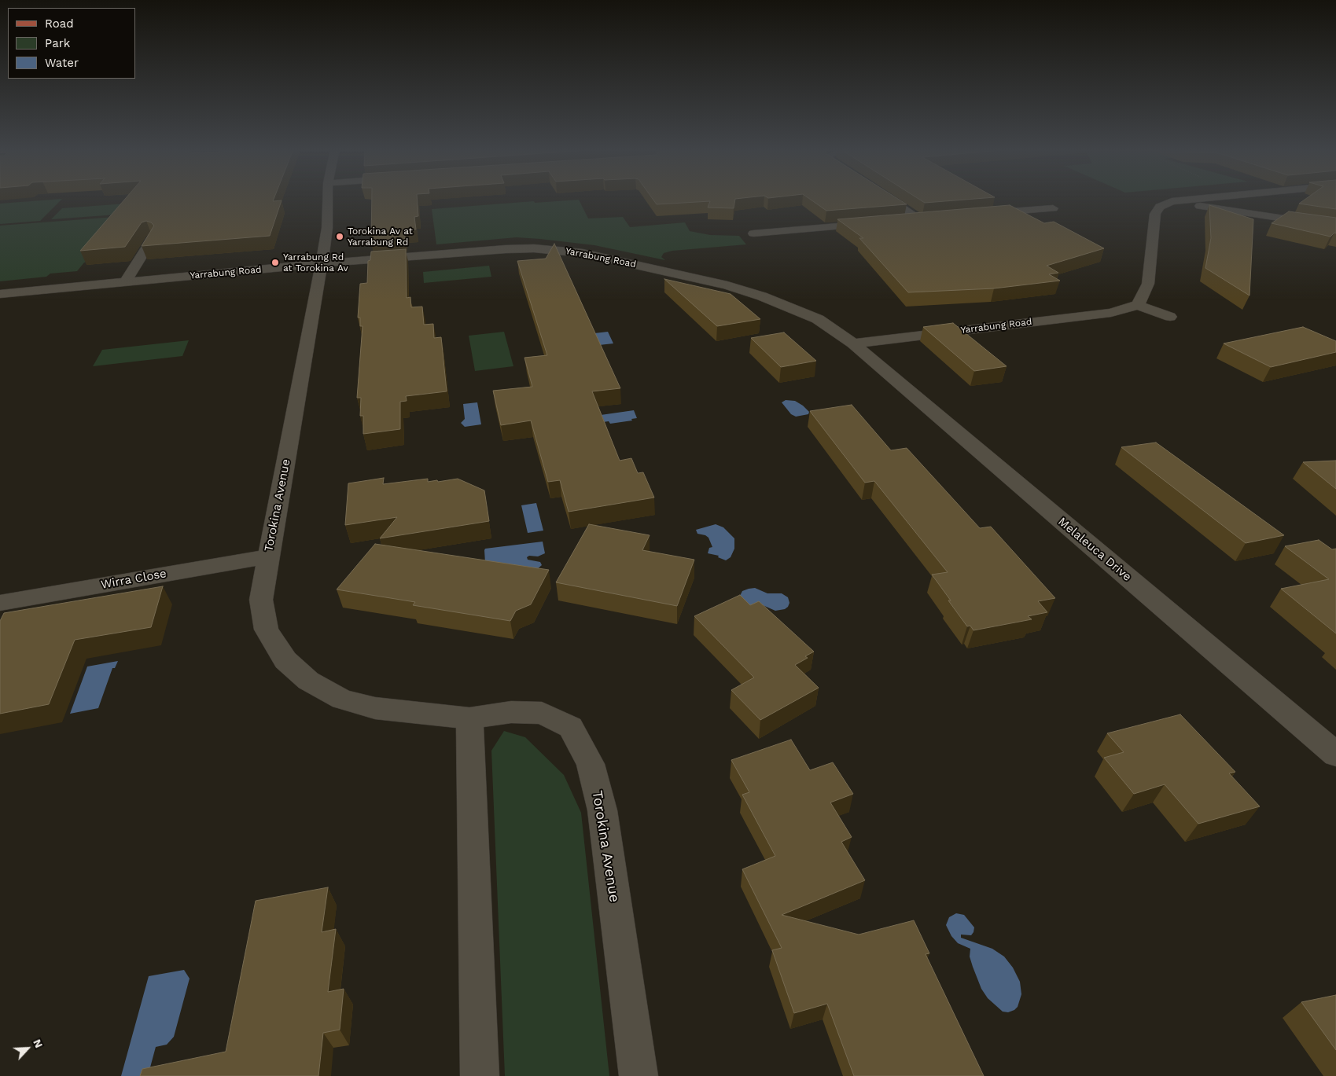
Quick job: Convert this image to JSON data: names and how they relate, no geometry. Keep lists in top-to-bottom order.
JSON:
{
  "streets": {
    "street": [
      "Yarrabung Road",
      "Torokina Avenue",
      "Melaleuca Drive",
      "Wirra Close"
    ]
  },
  "crossings": [
    ["Yarrabung Road", "Torokina Avenue"],
    ["Yarrabung Road", "Melaleuca Drive"],
    ["Torokina Avenue", "Wirra Close"]
  ],
  "places": ["Torokina Av at Yarrabung Rd", "Yarrabung Rd at Torokina Av"],
  "legend": ["Road", "Park", "Water"],
  "north": "top right"
}
